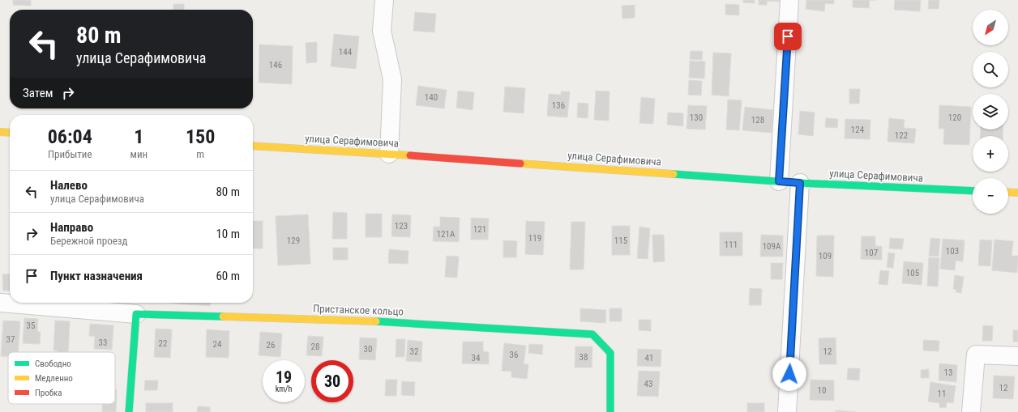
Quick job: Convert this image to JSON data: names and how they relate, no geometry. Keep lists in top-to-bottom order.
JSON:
{
  "streets": {
    "street": ["улица Серафимовича", "Пристанское кольцо"]
  },
  "house_numbers": [
    "144",
    "146",
    "140",
    "136",
    "130",
    "120",
    "128",
    "124",
    "122",
    "123",
    "121",
    "121А",
    "119",
    "129",
    "115",
    "111",
    "109А",
    "103",
    "107",
    "109",
    "105",
    "35",
    "37",
    "33",
    "22",
    "24",
    "26",
    "28",
    "30",
    "32",
    "12",
    "36",
    "38",
    "34",
    "41",
    "13",
    "43",
    "12",
    "10",
    "11"
  ],
  "legend": ["Свободно", "Медленно", "Пробка"],
  "north": "bottom left",
  "page": {
    "map_buttons": ["+", "−"],
    "turn": ["80 m", "улица Серафимовича"],
    "then": "Затем",
    "eta": [
      "06:04",
      "Прибытие",
      "1",
      "мин",
      "150",
      "m"
    ],
    "list": [
      {
        "name": "Налево",
        "note": "улица Серафимовича",
        "value": "80 m"
      },
      {
        "name": "Направо",
        "note": "Бережной проезд",
        "value": "10 m"
      },
      {
        "name": "Пункт назначения",
        "value": "60 m"
      }
    ],
    "speed": "19 km/h",
    "limit": "30"
  }
}
